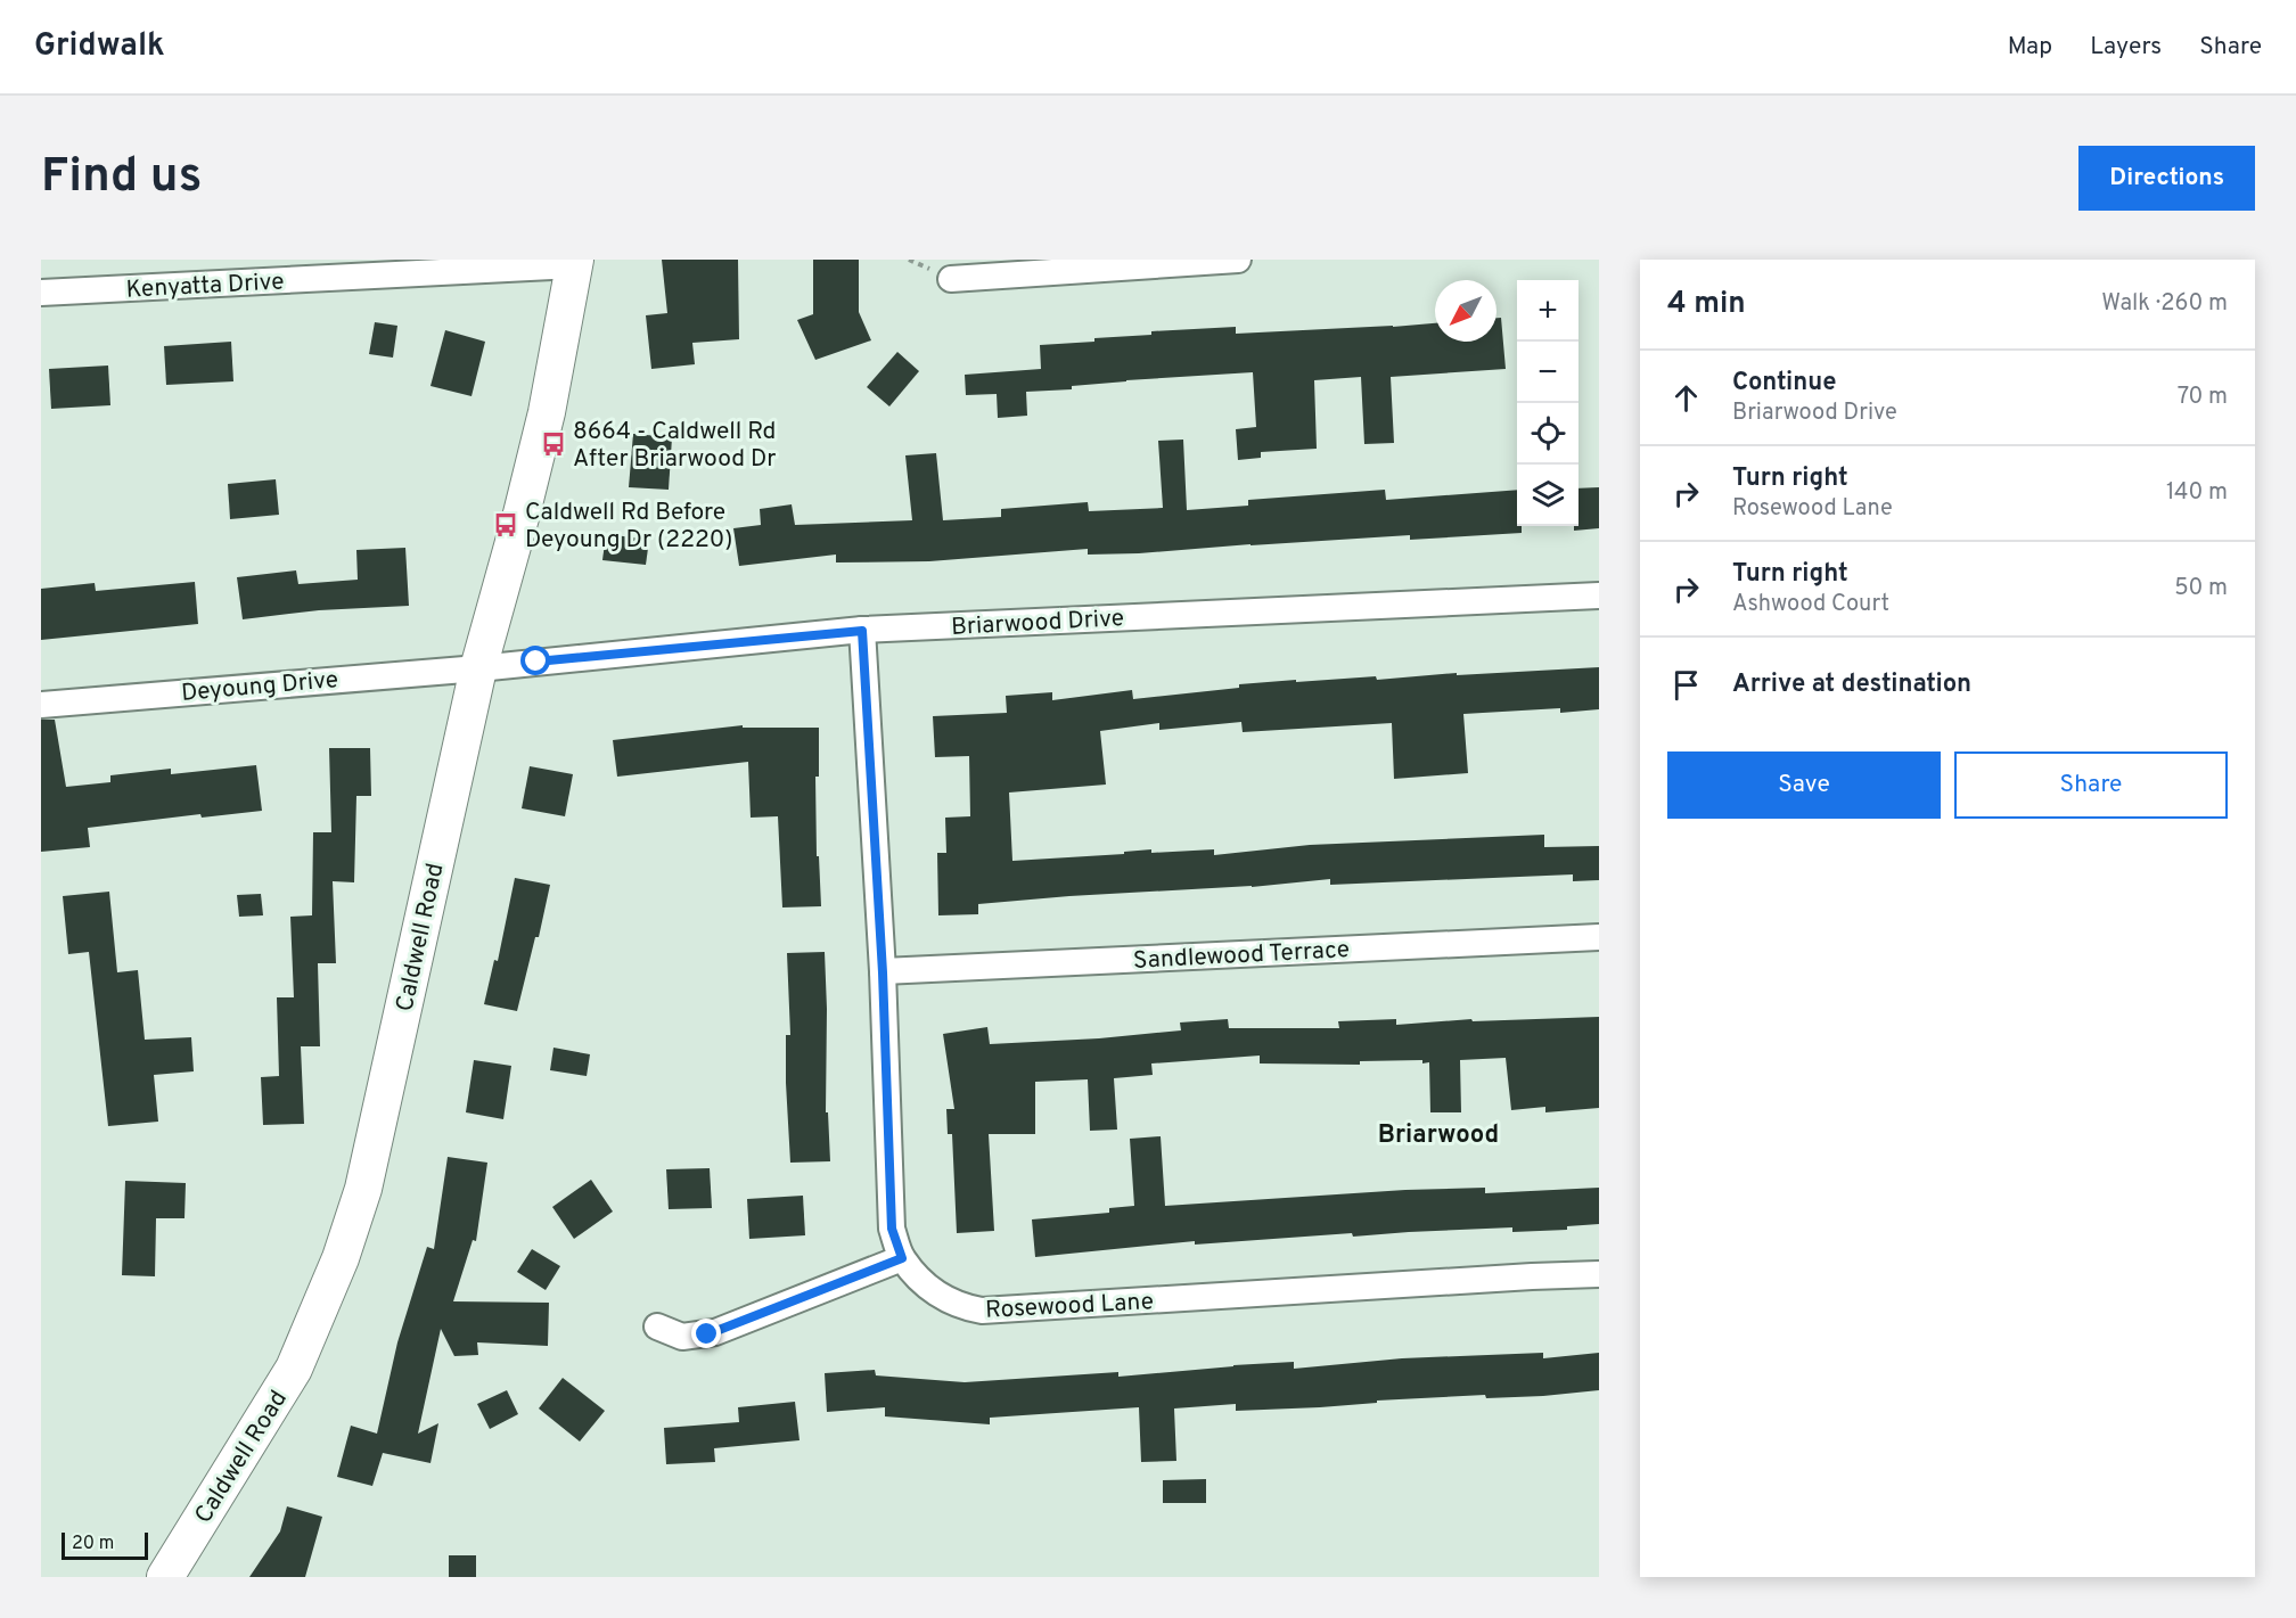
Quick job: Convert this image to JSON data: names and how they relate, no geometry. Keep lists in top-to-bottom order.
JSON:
{
  "streets": {
    "street": [
      "Kenyatta Drive",
      "Briarwood Drive",
      "Deyoung Drive",
      "Caldwell Road",
      "Sandlewood Terrace",
      "Rosewood Lane"
    ]
  },
  "crossings": [
    ["Kenyatta Drive", "Caldwell Road"],
    ["Briarwood Drive", "Deyoung Drive"],
    ["Briarwood Drive", "Caldwell Road"],
    ["Briarwood Drive", "Rosewood Lane"],
    ["Deyoung Drive", "Caldwell Road"],
    ["Sandlewood Terrace", "Rosewood Lane"]
  ],
  "districts": ["Briarwood"],
  "places": {
    "bus stop": ["8664 - Caldwell Rd After Briarwood Dr", "Caldwell Rd Before Deyoung Dr (2220)"]
  },
  "scale_bar": "20 m",
  "north": "bottom left",
  "page": {
    "header": "Gridwalk",
    "nav": ["Map", "Layers", "Share"],
    "buttons": [
      "Directions",
      ["Save", "Share"]
    ],
    "title": "Find us",
    "heading": ["4 min", "Walk · 260 m"],
    "map_buttons": ["+", "−"],
    "list": [
      ["Continue", "Briarwood Drive", "70 m"],
      ["Turn right", "Rosewood Lane", "140 m"],
      ["Turn right", "Ashwood Court", "50 m"],
      "Arrive at destination"
    ],
    "scale": "20 m"
  }
}
